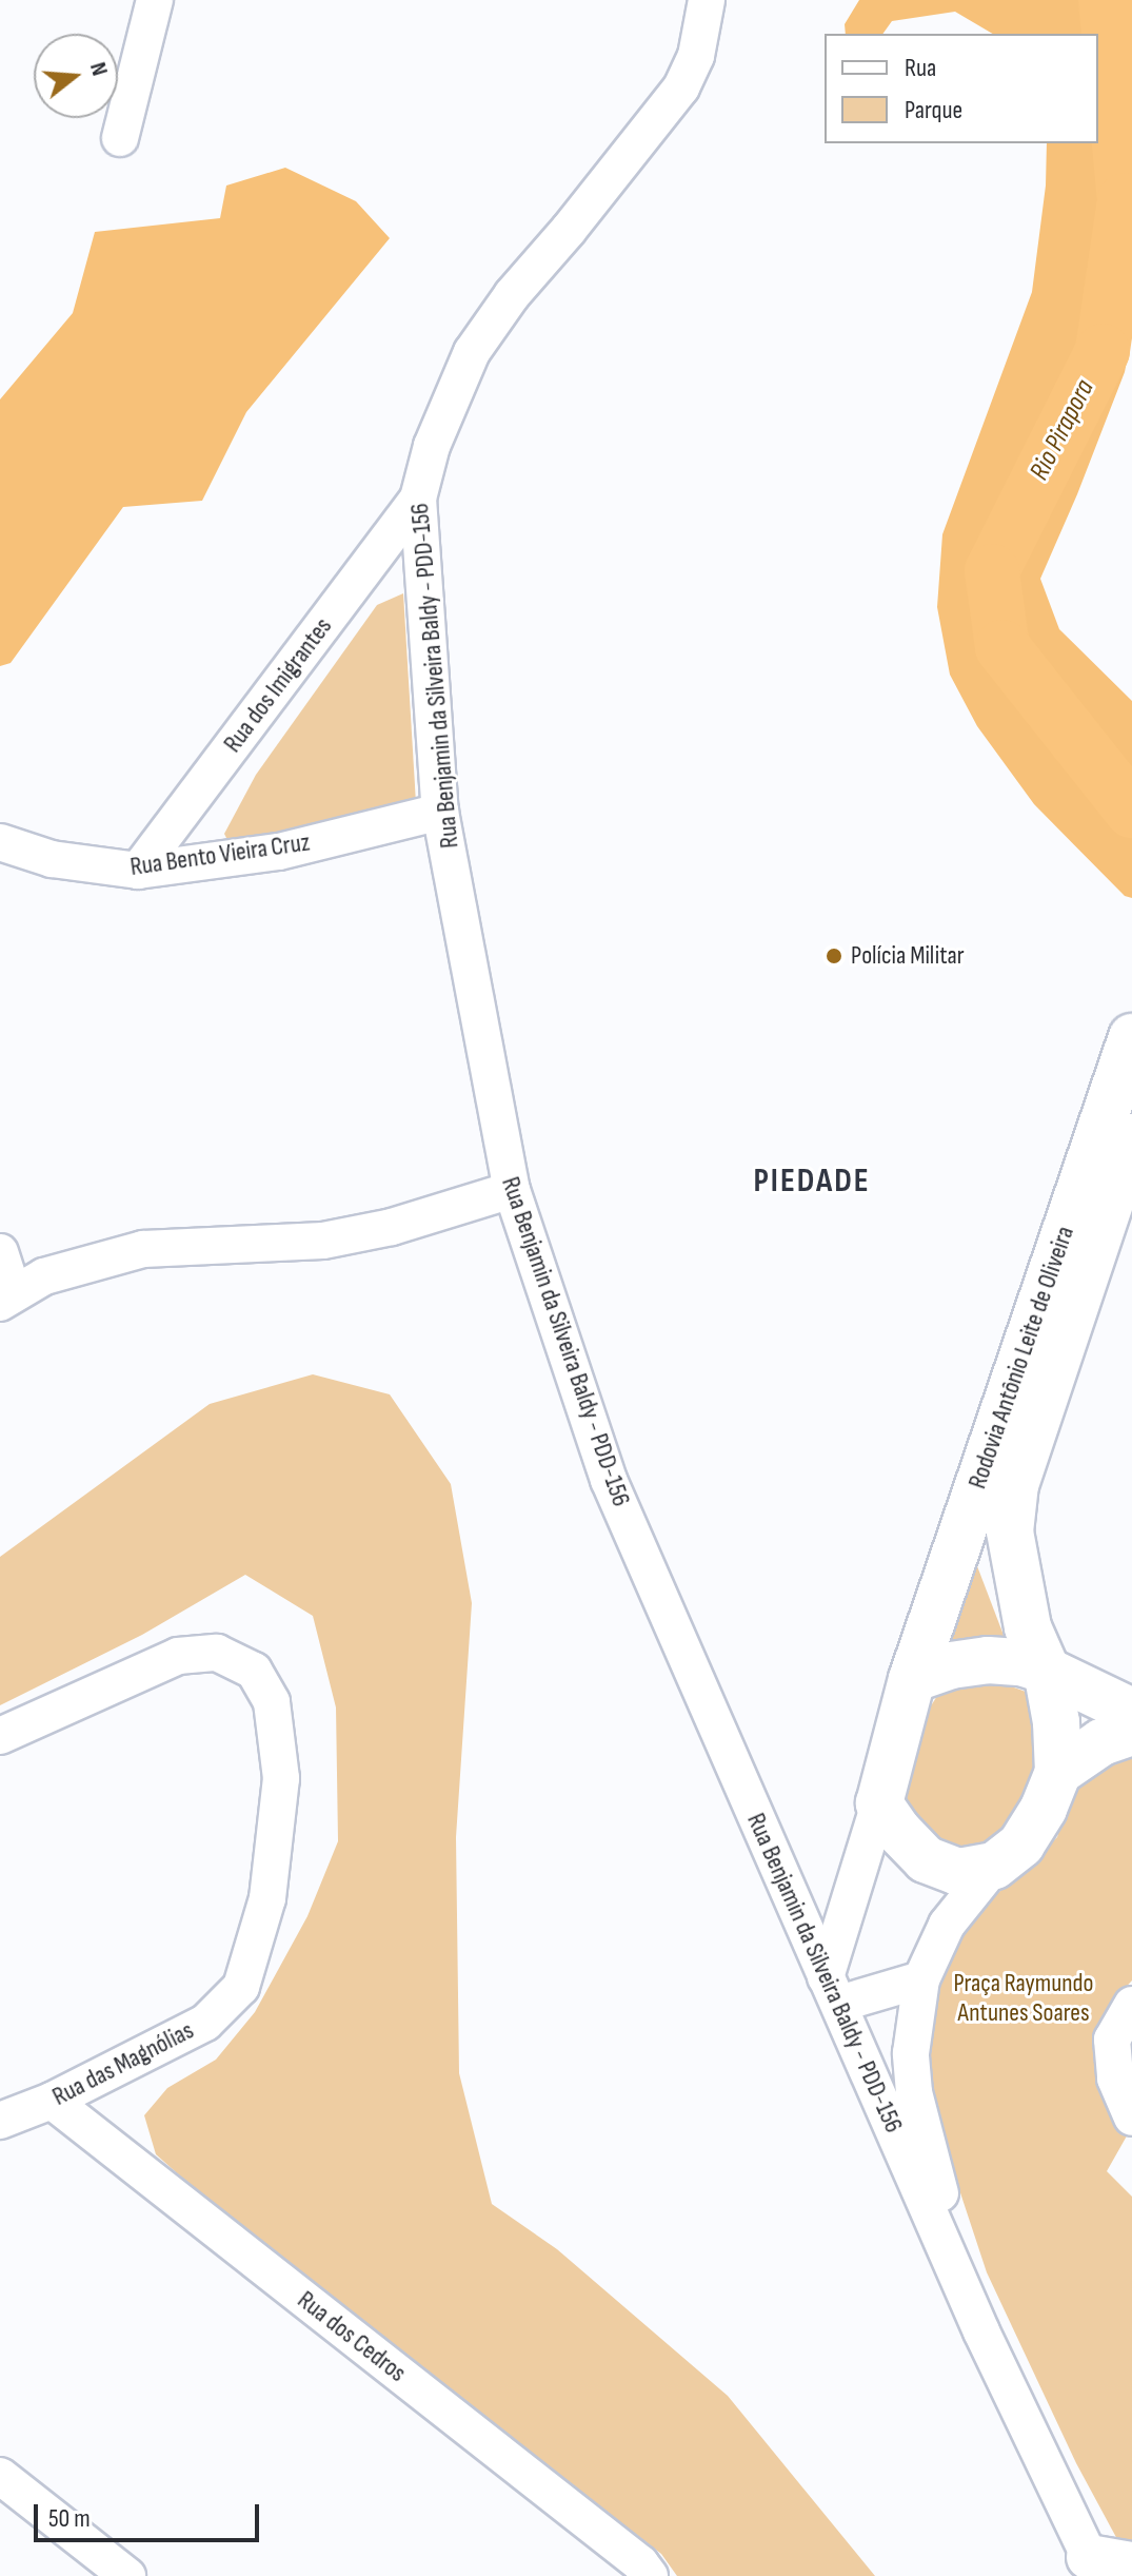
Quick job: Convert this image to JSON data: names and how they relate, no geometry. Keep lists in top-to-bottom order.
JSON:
{
  "streets": {
    "main road": ["Rodovia Antônio Leite de Oliveira"],
    "street": [
      "Rua Benjamin da Silveira Baldy - PDD-156",
      "Rua dos Imigrantes",
      "Rua Bento Vieira Cruz",
      "Rua das Magnólias",
      "Rua dos Cedros"
    ]
  },
  "crossings": [
    ["Rua Benjamin da Silveira Baldy - PDD-156", "Rua dos Imigrantes"],
    ["Rua Benjamin da Silveira Baldy - PDD-156", "Rua Bento Vieira Cruz"],
    ["Rua Benjamin da Silveira Baldy - PDD-156", "Rodovia Antônio Leite de Oliveira"],
    ["Rua dos Imigrantes", "Rua Bento Vieira Cruz"],
    ["Rua das Magnólias", "Rua dos Cedros"]
  ],
  "districts": ["PIEDADE"],
  "water": ["Rio Pirapora"],
  "parks": ["Praça Raymundo Antunes Soares"],
  "places": ["Polícia Militar"],
  "legend": ["Rua", "Parque"],
  "scale_bar": "50 m",
  "north": "right"
}
